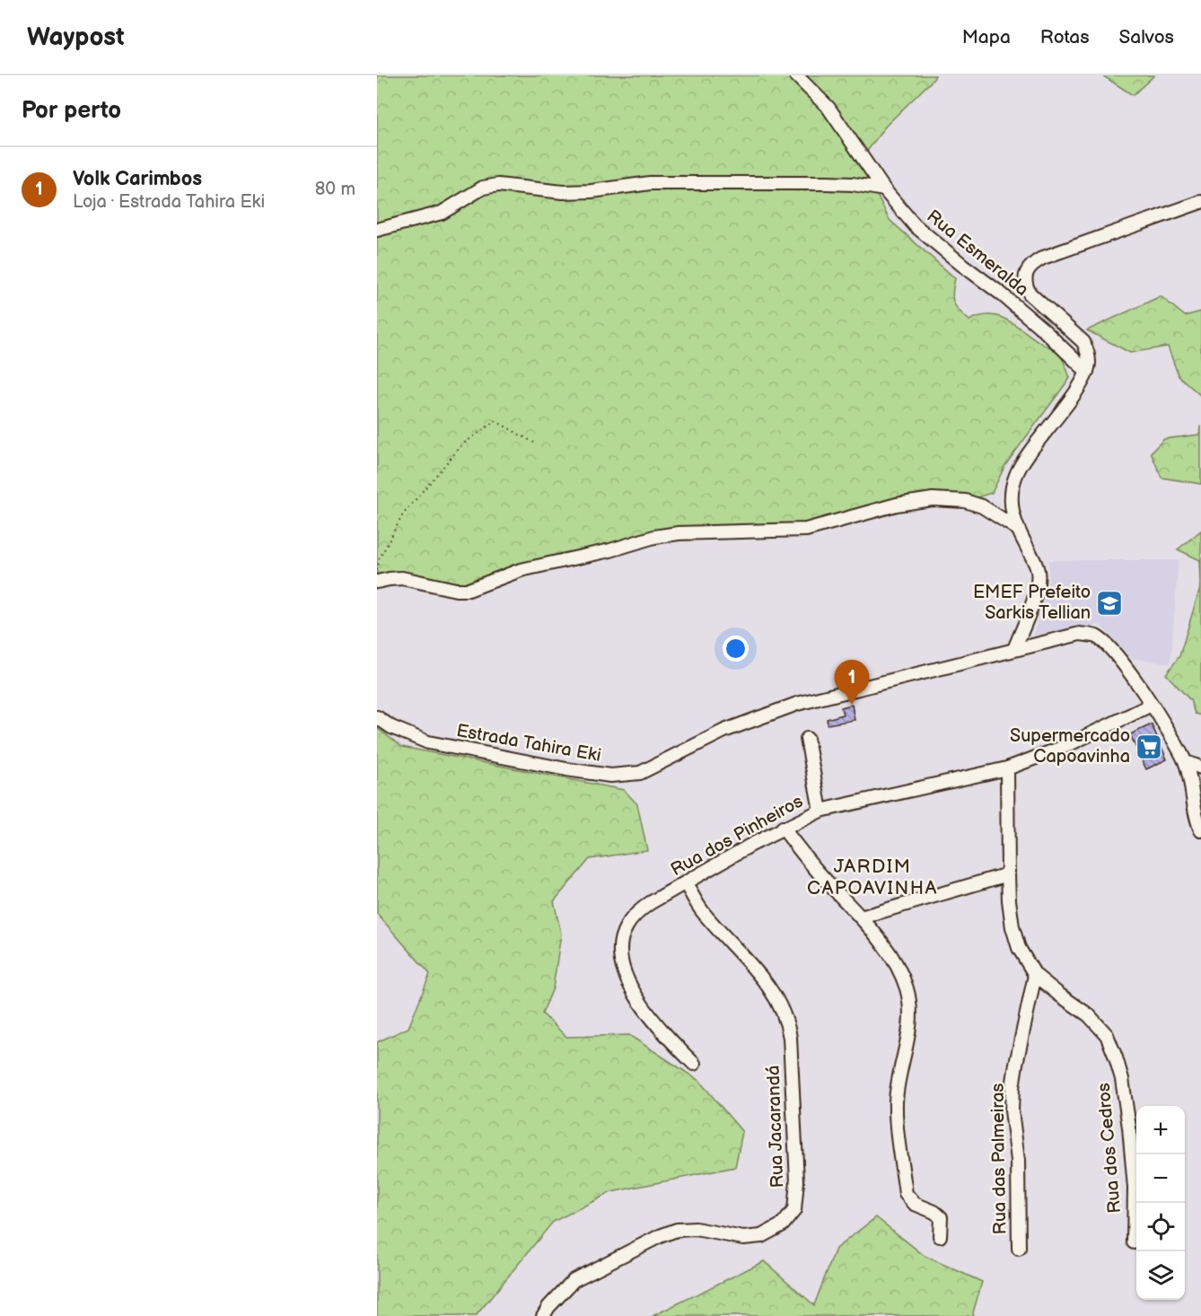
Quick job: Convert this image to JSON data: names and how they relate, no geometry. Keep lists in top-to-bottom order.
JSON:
{
  "streets": {
    "street": [
      "Rua Esmeralda",
      "Estrada Tahira Eki",
      "Rua dos Pinheiros",
      "Rua Jacarandá",
      "Rua dos Cedros",
      "Rua das Palmeiras"
    ]
  },
  "crossings": [
    ["Estrada Tahira Eki", "Rua dos Pinheiros"],
    ["Rua dos Pinheiros", "Rua Jacarandá"],
    ["Rua dos Pinheiros", "Rua dos Cedros"],
    ["Rua dos Cedros", "Rua das Palmeiras"]
  ],
  "districts": ["JARDIM CAPOAVINHA"],
  "places": {
    "school or university": ["EMEF Prefeito Sarkis Tellian"],
    "supermarket": ["Supermercado Capoavinha"]
  },
  "page": {
    "header": "Waypost",
    "nav": ["Mapa", "Rotas", "Salvos"],
    "heading": "Por perto",
    "list": [
      {
        "mark": "1",
        "name": "Volk Carimbos",
        "note": "Loja · Estrada Tahira Eki",
        "value": "80 m"
      }
    ],
    "pins": "1",
    "map_buttons": ["+", "−"]
  }
}
